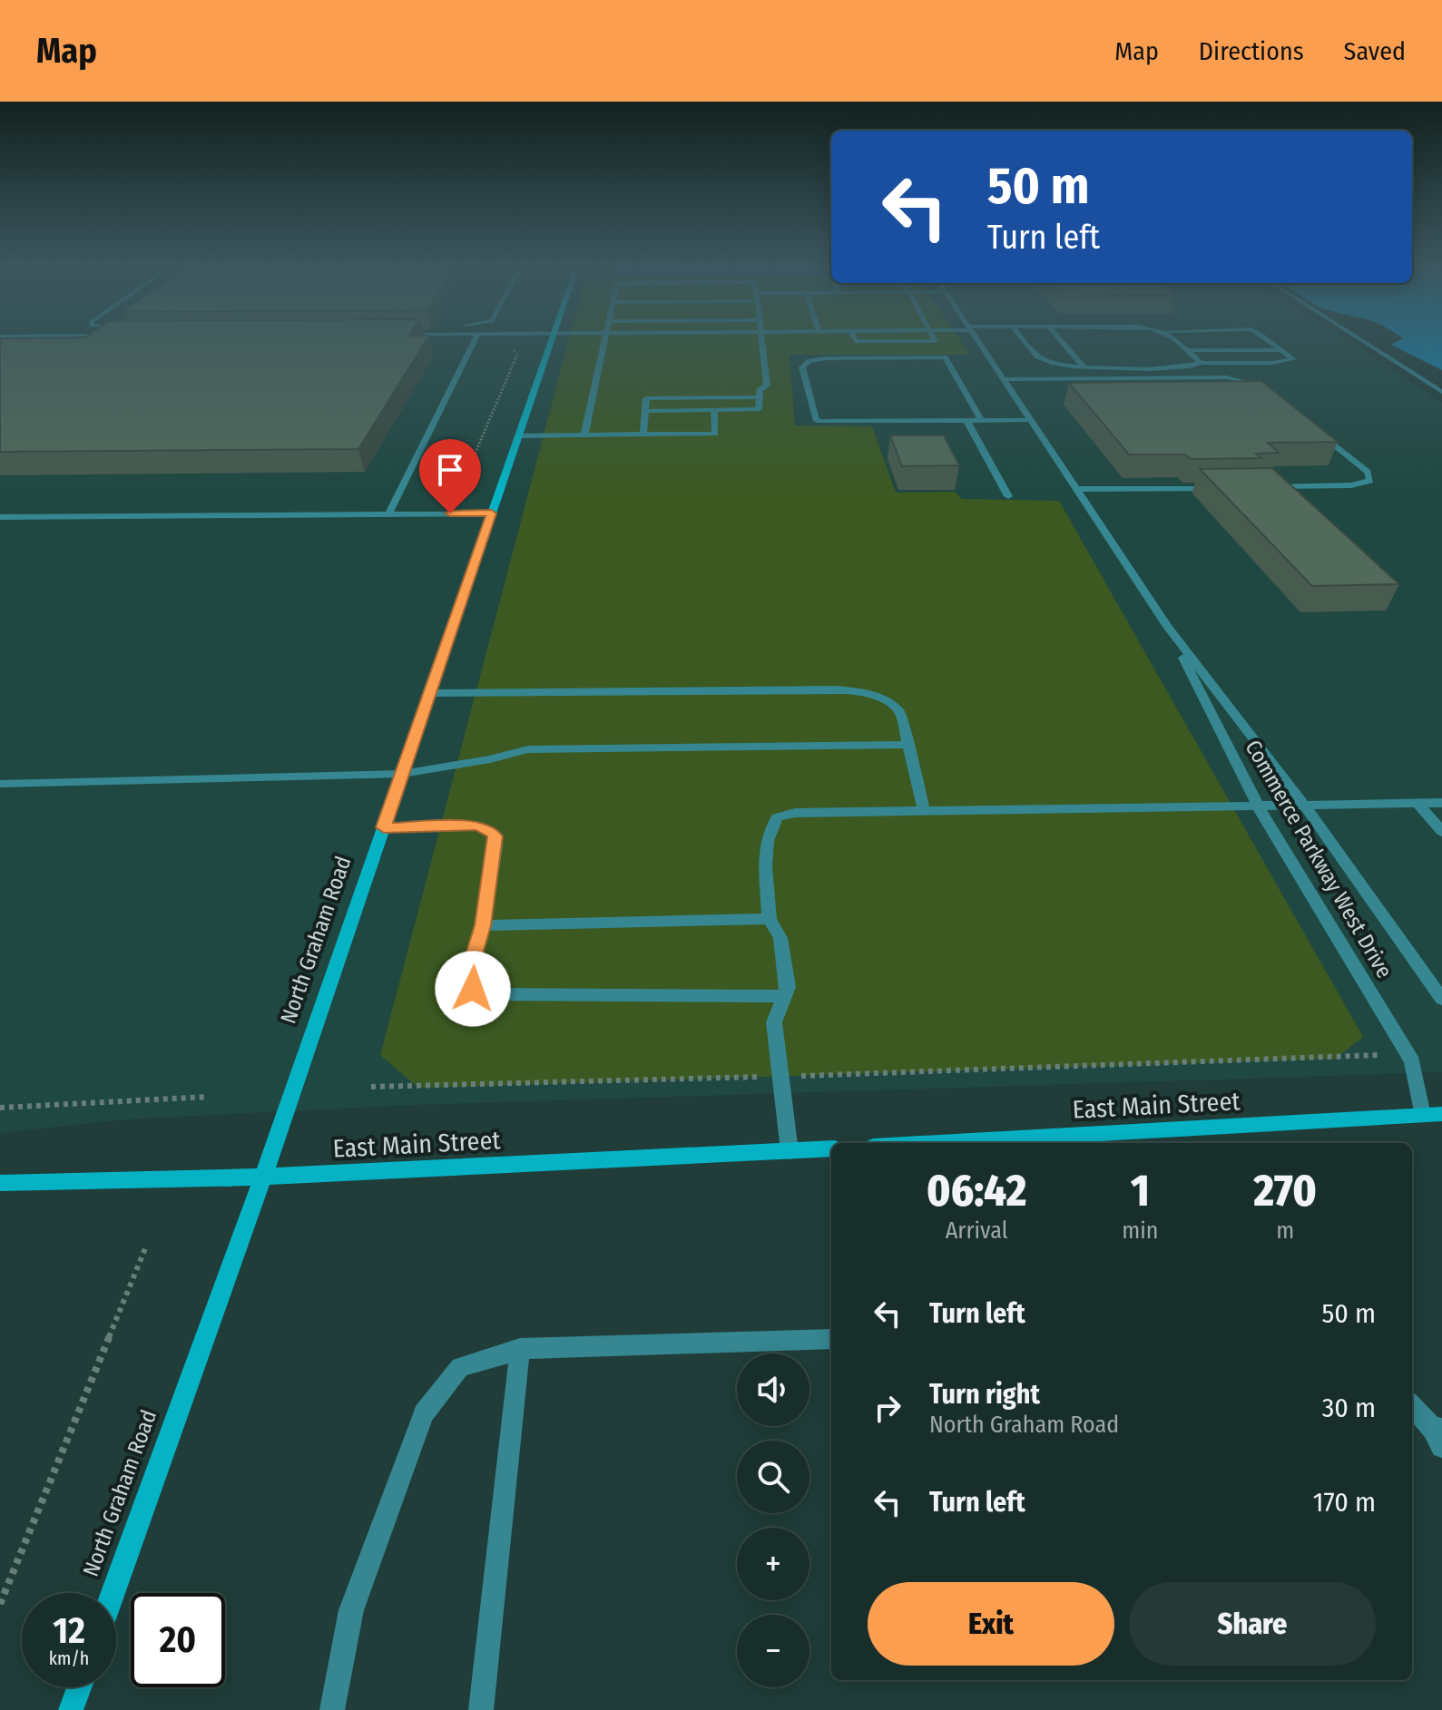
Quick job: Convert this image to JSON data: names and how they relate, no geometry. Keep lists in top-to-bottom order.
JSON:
{
  "streets": {
    "street": ["Commerce Parkway West Drive", "North Graham Road", "East Main Street"]
  },
  "crossings": [
    ["Commerce Parkway West Drive", "East Main Street"],
    ["North Graham Road", "East Main Street"]
  ],
  "page": {
    "header": "Map",
    "nav": ["Map", "Directions", "Saved"],
    "turn": ["50 m", "Turn left"],
    "eta": [
      "06:42",
      "Arrival",
      "1",
      "min",
      "270",
      "m"
    ],
    "list": [
      {
        "name": "Turn left",
        "value": "50 m"
      },
      {
        "name": "Turn right",
        "note": "North Graham Road",
        "value": "30 m"
      },
      {
        "name": "Turn left",
        "value": "170 m"
      }
    ],
    "map_buttons": ["+", "−"],
    "buttons": ["Exit", "Share"],
    "speed": "12 km/h",
    "limit": "20"
  }
}
